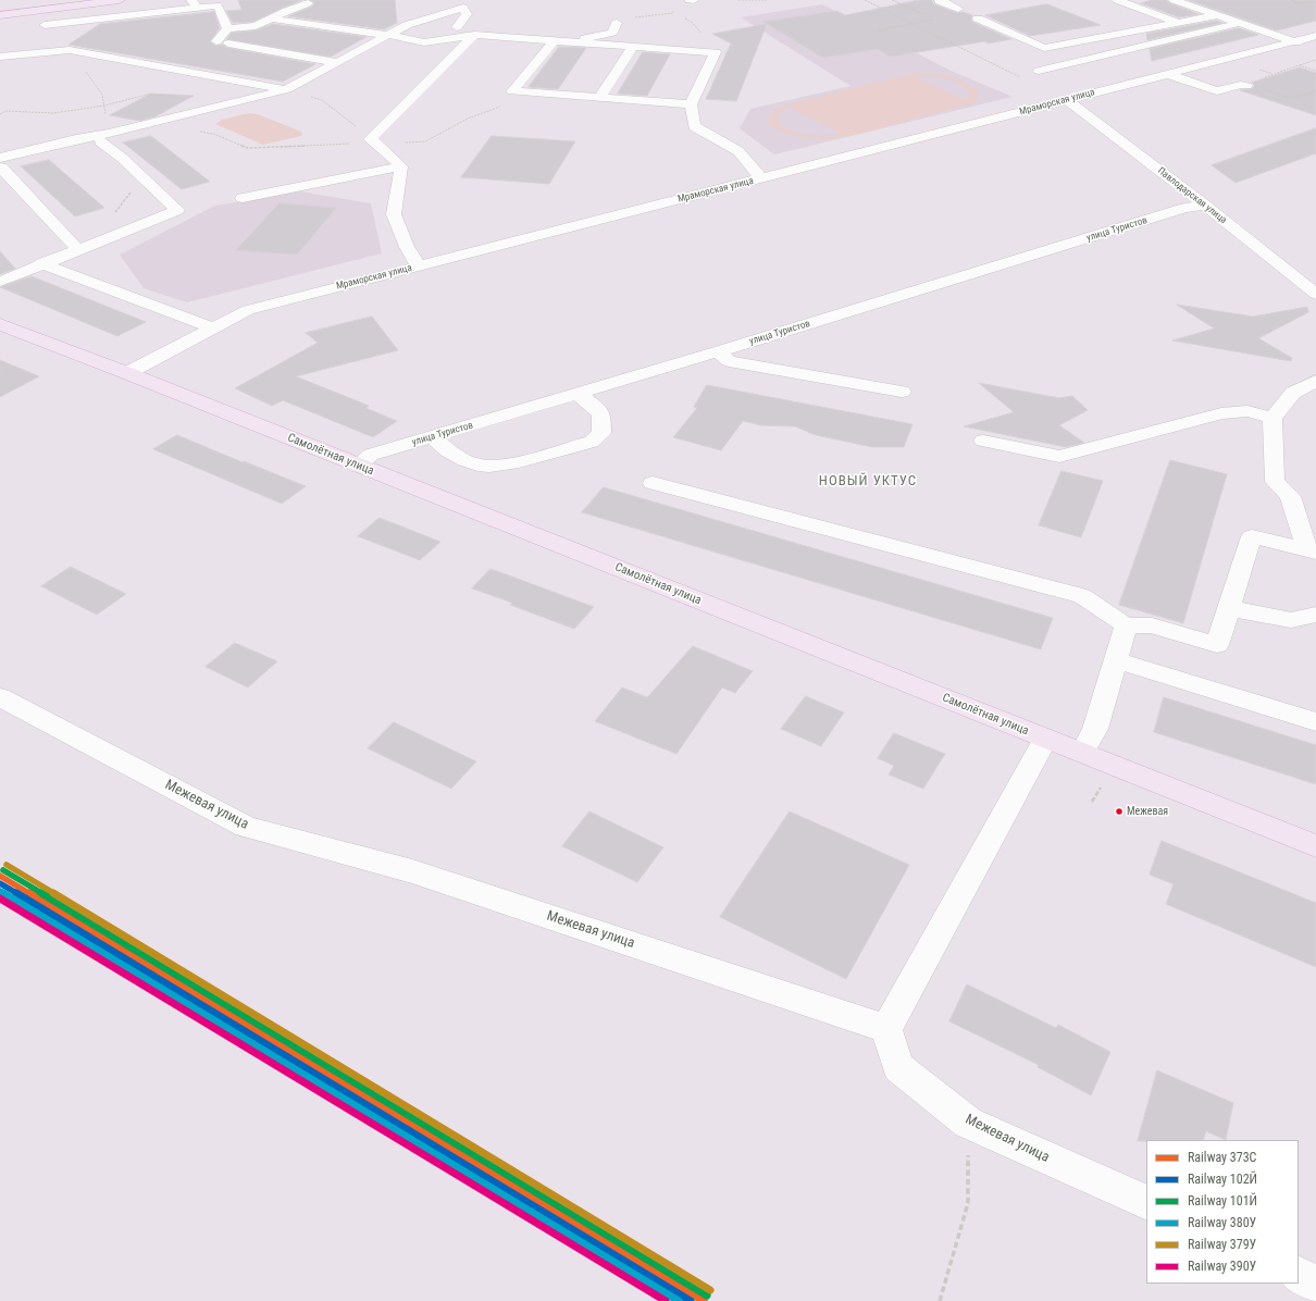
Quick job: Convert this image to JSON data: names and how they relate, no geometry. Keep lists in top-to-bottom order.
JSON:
{
  "streets": {
    "main road": ["Самолётная улица"],
    "street": [
      "Мраморская улица",
      "Павлодарская улица",
      "улица Туристов",
      "Межевая улица"
    ]
  },
  "crossings": [
    ["Мраморская улица", "Павлодарская улица"],
    ["Мраморская улица", "Самолётная улица"],
    ["Павлодарская улица", "улица Туристов"],
    ["улица Туристов", "Самолётная улица"]
  ],
  "districts": ["НОВЫЙ УКТУС"],
  "places": ["Межевая"],
  "lines": [
    "rail line 379У",
    "rail line 101Й",
    "rail line 373C",
    "rail line 102Й",
    "rail line 380У",
    "rail line 390У"
  ],
  "legend": [
    "Railway 373C",
    "Railway 102Й",
    "Railway 101Й",
    "Railway 380У",
    "Railway 379У",
    "Railway 390У"
  ]
}
